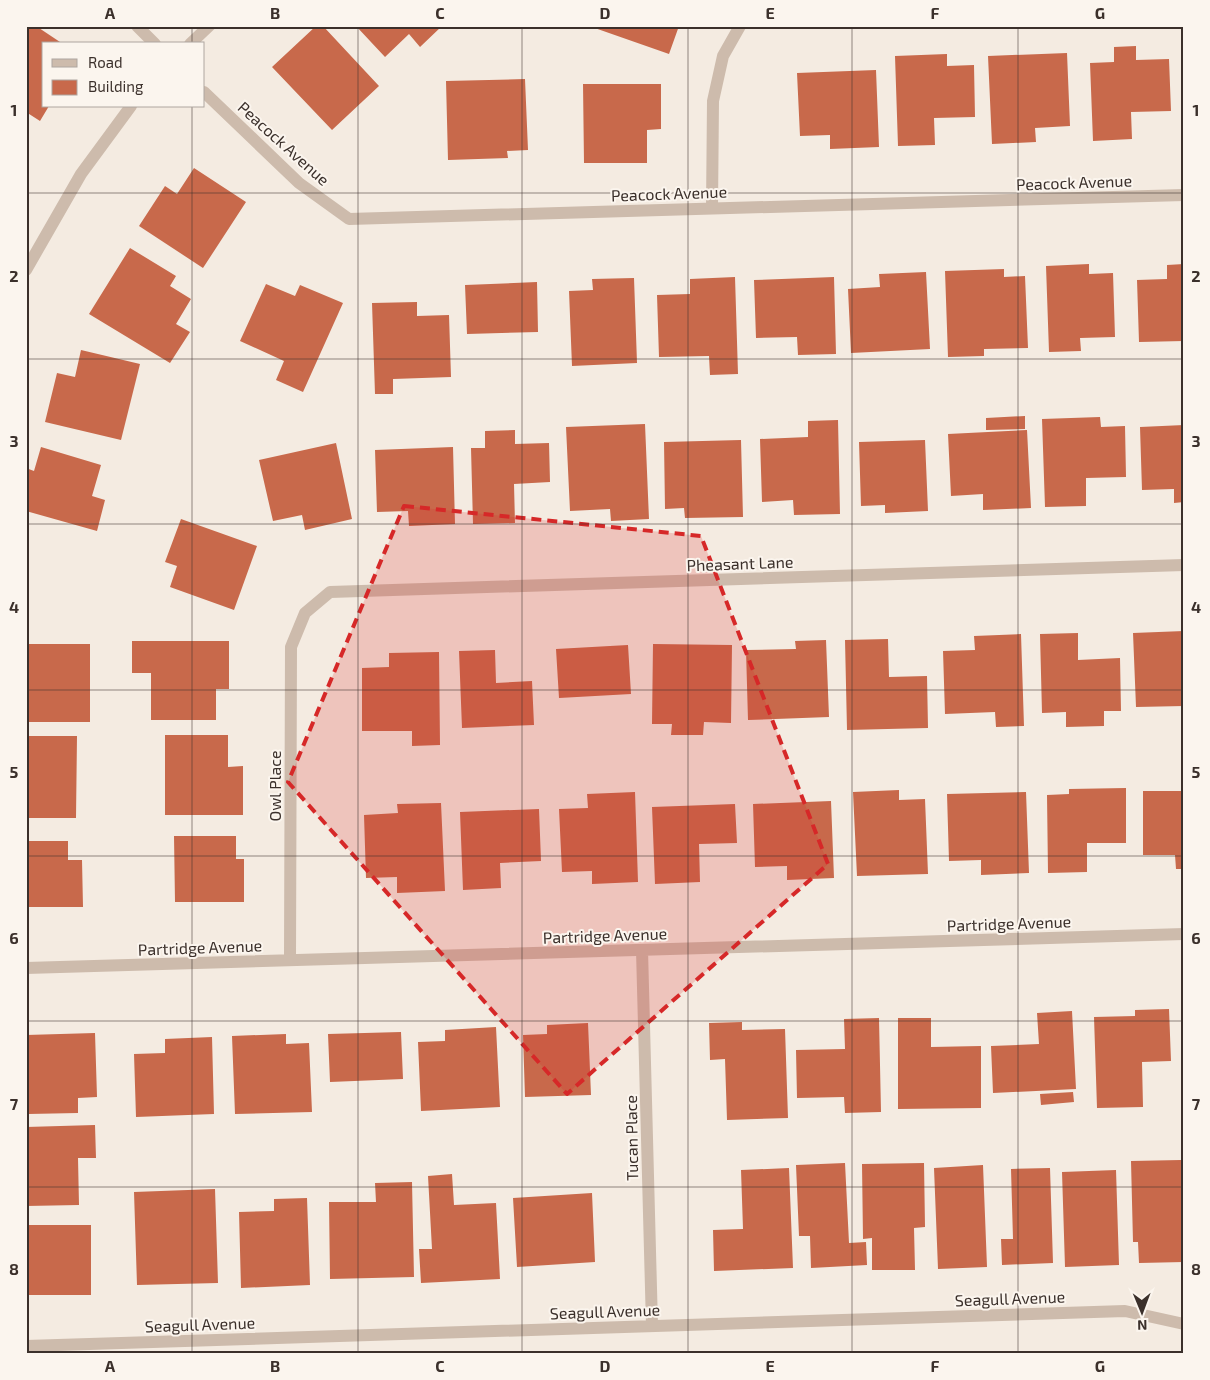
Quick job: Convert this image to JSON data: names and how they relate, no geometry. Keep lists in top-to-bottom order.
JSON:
{
  "streets": {
    "street": [
      "Peacock Avenue",
      "Pheasant Lane",
      "Owl Place",
      "Partridge Avenue",
      "Tucan Place",
      "Seagull Avenue"
    ]
  },
  "crossings": [
    ["Pheasant Lane", "Owl Place"],
    ["Owl Place", "Partridge Avenue"],
    ["Partridge Avenue", "Tucan Place"],
    ["Tucan Place", "Seagull Avenue"]
  ],
  "legend": ["Road", "Building"],
  "north": "bottom",
  "grid": {
    "columns": [
      "A",
      "B",
      "C",
      "D",
      "E",
      "F",
      "G"
    ],
    "rows": [
      "1",
      "2",
      "3",
      "4",
      "5",
      "6",
      "7",
      "8"
    ]
  }
}
